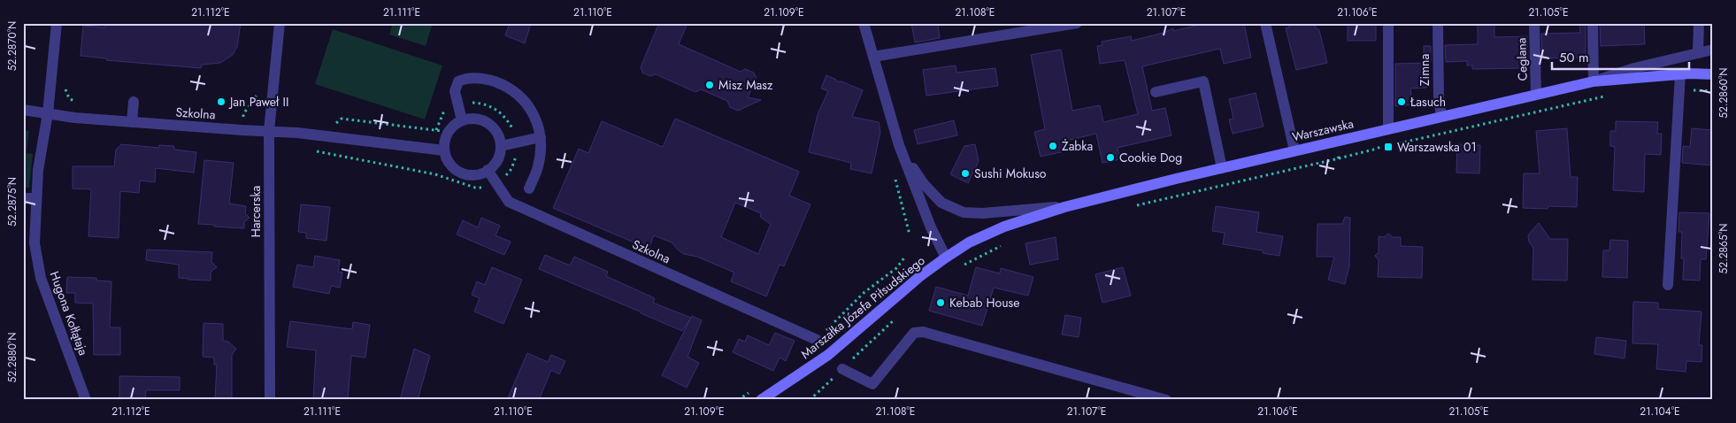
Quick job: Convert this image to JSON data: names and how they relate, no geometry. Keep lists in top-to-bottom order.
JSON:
{
  "streets": {
    "main road": ["Warszawska", "Marszałka Józefa Piłsudskiego"],
    "street": [
      "Ceglana",
      "Zimna",
      "Szkolna",
      "Harcerska",
      "Hugona Kołłątaja"
    ]
  },
  "crossings": [
    ["Ceglana", "Warszawska"],
    ["Zimna", "Warszawska"],
    ["Szkolna", "Harcerska"],
    ["Szkolna", "Hugona Kołłątaja"],
    ["Warszawska", "Marszałka Józefa Piłsudskiego"]
  ],
  "places": {
    "other": [
      "Misz Masz",
      "Jan Paweł II",
      "Łasuch",
      "Żabka",
      "Cookie Dog",
      "Sushi Mokuso",
      "Kebab House"
    ],
    "transit": ["Warszawska 01"]
  },
  "scale_bar": "50 m",
  "coordinates": [
    "21.112°E",
    "21.111°E",
    "21.110°E",
    "21.109°E",
    "21.108°E",
    "21.107°E",
    "21.106°E",
    "21.105°E",
    "52.2870°N",
    "52.2860°N",
    "52.2875°N",
    "52.2865°N",
    "52.2880°N",
    "21.104°E"
  ]
}
